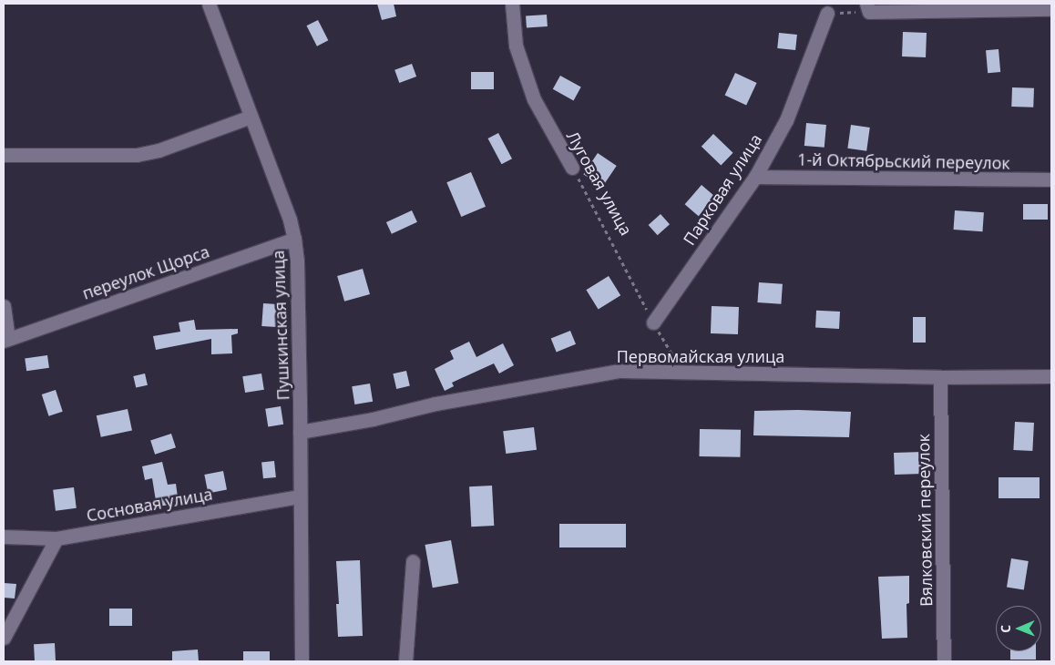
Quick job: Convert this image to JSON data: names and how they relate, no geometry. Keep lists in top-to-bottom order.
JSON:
{
  "streets": {
    "street": [
      "1-й Октябрьский переулок",
      "Луговая улица",
      "Парковая улица",
      "переулок Щорса",
      "Пушкинская улица",
      "Первомайская улица",
      "Сосновая улица",
      "Вялковский переулок"
    ]
  },
  "crossings": [
    ["1-й Октябрьский переулок", "Парковая улица"],
    ["Луговая улица", "Парковая улица"],
    ["Луговая улица", "Первомайская улица"],
    ["переулок Щорса", "Пушкинская улица"],
    ["Пушкинская улица", "Первомайская улица"],
    ["Пушкинская улица", "Сосновая улица"],
    ["Первомайская улица", "Вялковский переулок"]
  ],
  "north": "left"
}
